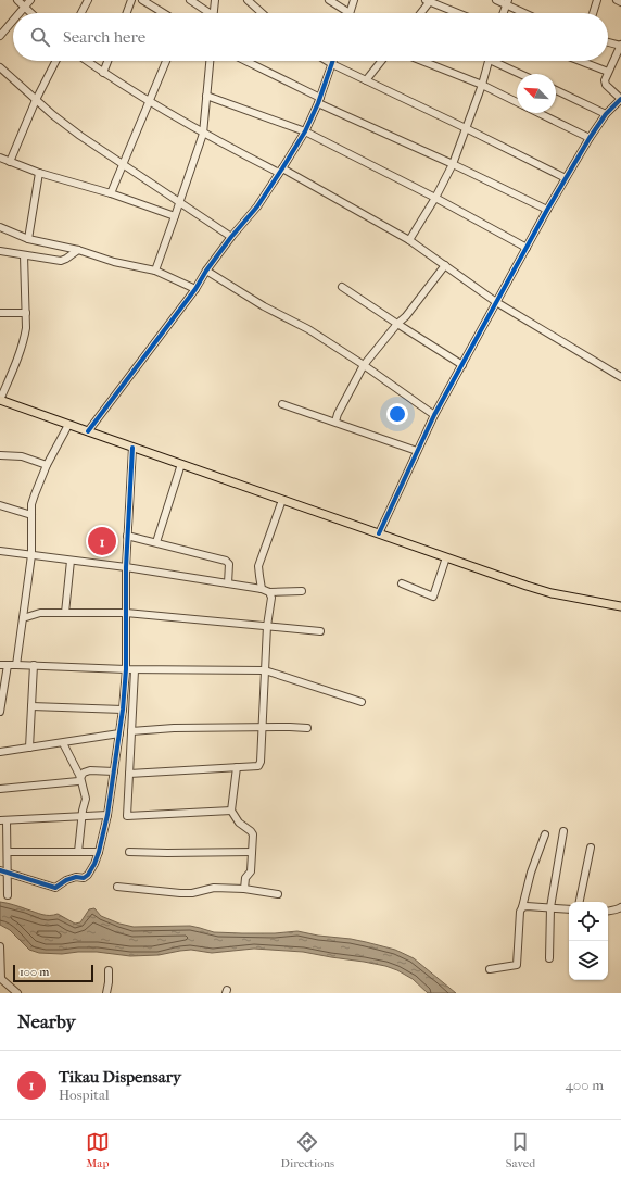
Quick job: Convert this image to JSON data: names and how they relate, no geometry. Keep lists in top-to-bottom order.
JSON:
{
  "scale_bar": "100 m",
  "north": "top left",
  "page": {
    "search": "Search here",
    "pins": "1",
    "scale": "100 m",
    "heading": "Nearby",
    "list": [
      {
        "mark": "1",
        "name": "Tikau Dispensary",
        "note": "Hospital",
        "value": "400 m"
      }
    ],
    "nav": ["Map", "Directions", "Saved"]
  }
}
